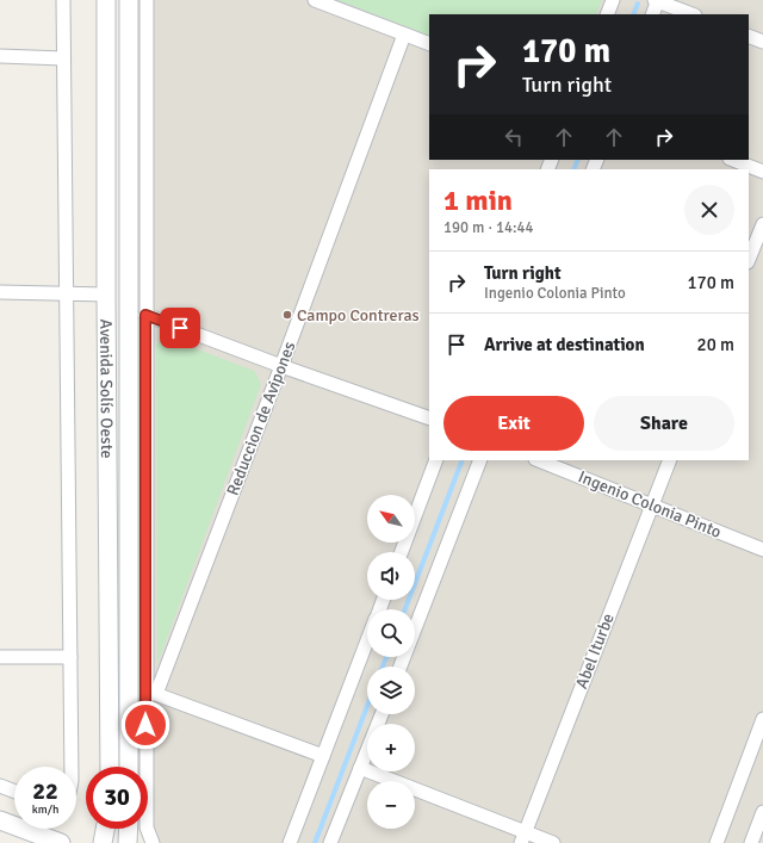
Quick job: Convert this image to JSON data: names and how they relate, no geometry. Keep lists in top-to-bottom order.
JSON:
{
  "streets": {
    "main road": ["Avenida Solís Oeste"],
    "street": ["Reduccion de Avipones", "Ingenio Colonia Pinto", "Abel Iturbe"]
  },
  "crossings": [
    ["Ingenio Colonia Pinto", "Abel Iturbe"]
  ],
  "places": ["Campo Contreras"],
  "north": "top left",
  "page": {
    "turn": ["170 m", "Turn right"],
    "heading": ["1 min", "190 m · 14:44"],
    "list": [
      {
        "name": "Turn right",
        "note": "Ingenio Colonia Pinto",
        "value": "170 m"
      },
      {
        "name": "Arrive at destination",
        "value": "20 m"
      }
    ],
    "buttons": ["Exit", "Share"],
    "map_buttons": ["+", "−"],
    "speed": "22 km/h",
    "limit": "30"
  }
}
